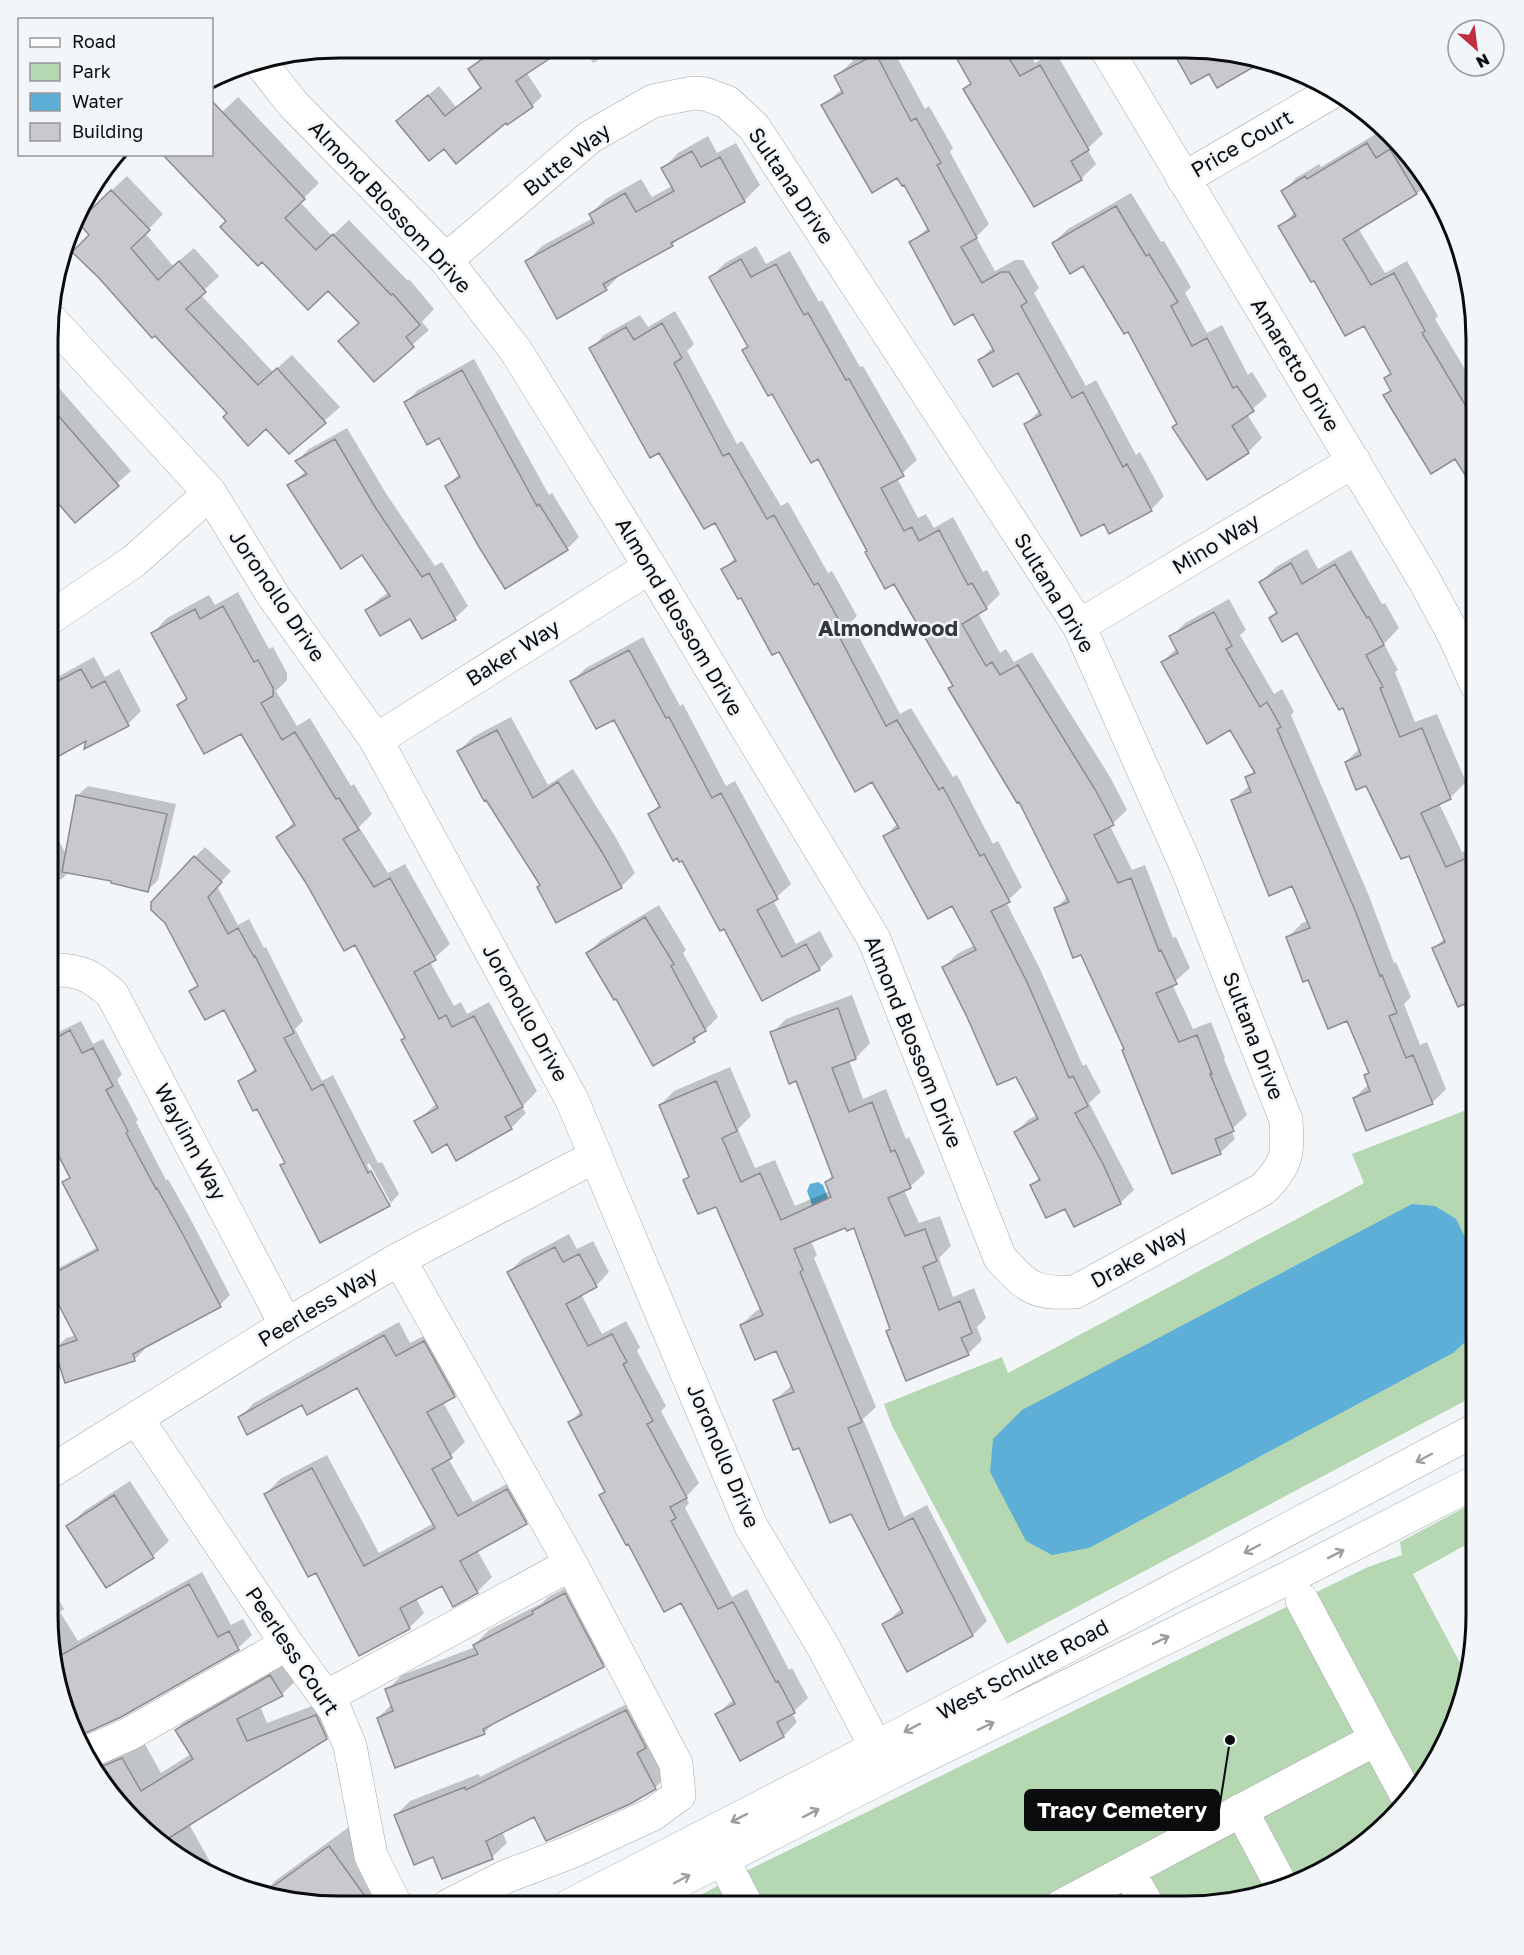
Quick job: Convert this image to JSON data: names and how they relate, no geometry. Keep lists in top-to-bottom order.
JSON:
{
  "streets": {
    "street": [
      "Price Court",
      "Butte Way",
      "Sultana Drive",
      "Almond Blossom Drive",
      "Amaretto Drive",
      "Mino Way",
      "Joronollo Drive",
      "Baker Way",
      "Waylinn Way",
      "Drake Way",
      "Peerless Way",
      "Peerless Court",
      "West Schulte Road"
    ]
  },
  "crossings": [
    ["Price Court", "Amaretto Drive"],
    ["Butte Way", "Sultana Drive"],
    ["Butte Way", "Almond Blossom Drive"],
    ["Sultana Drive", "Mino Way"],
    ["Sultana Drive", "Drake Way"],
    ["Almond Blossom Drive", "Baker Way"],
    ["Almond Blossom Drive", "Drake Way"],
    ["Amaretto Drive", "Mino Way"],
    ["Joronollo Drive", "Baker Way"],
    ["Joronollo Drive", "Peerless Way"],
    ["Joronollo Drive", "West Schulte Road"],
    ["Waylinn Way", "Peerless Way"],
    ["Peerless Way", "Peerless Court"]
  ],
  "districts": ["Almondwood"],
  "places": ["Tracy Cemetery"],
  "legend": [
    "Road",
    "Park",
    "Water",
    "Building"
  ],
  "north": "bottom right"
}
